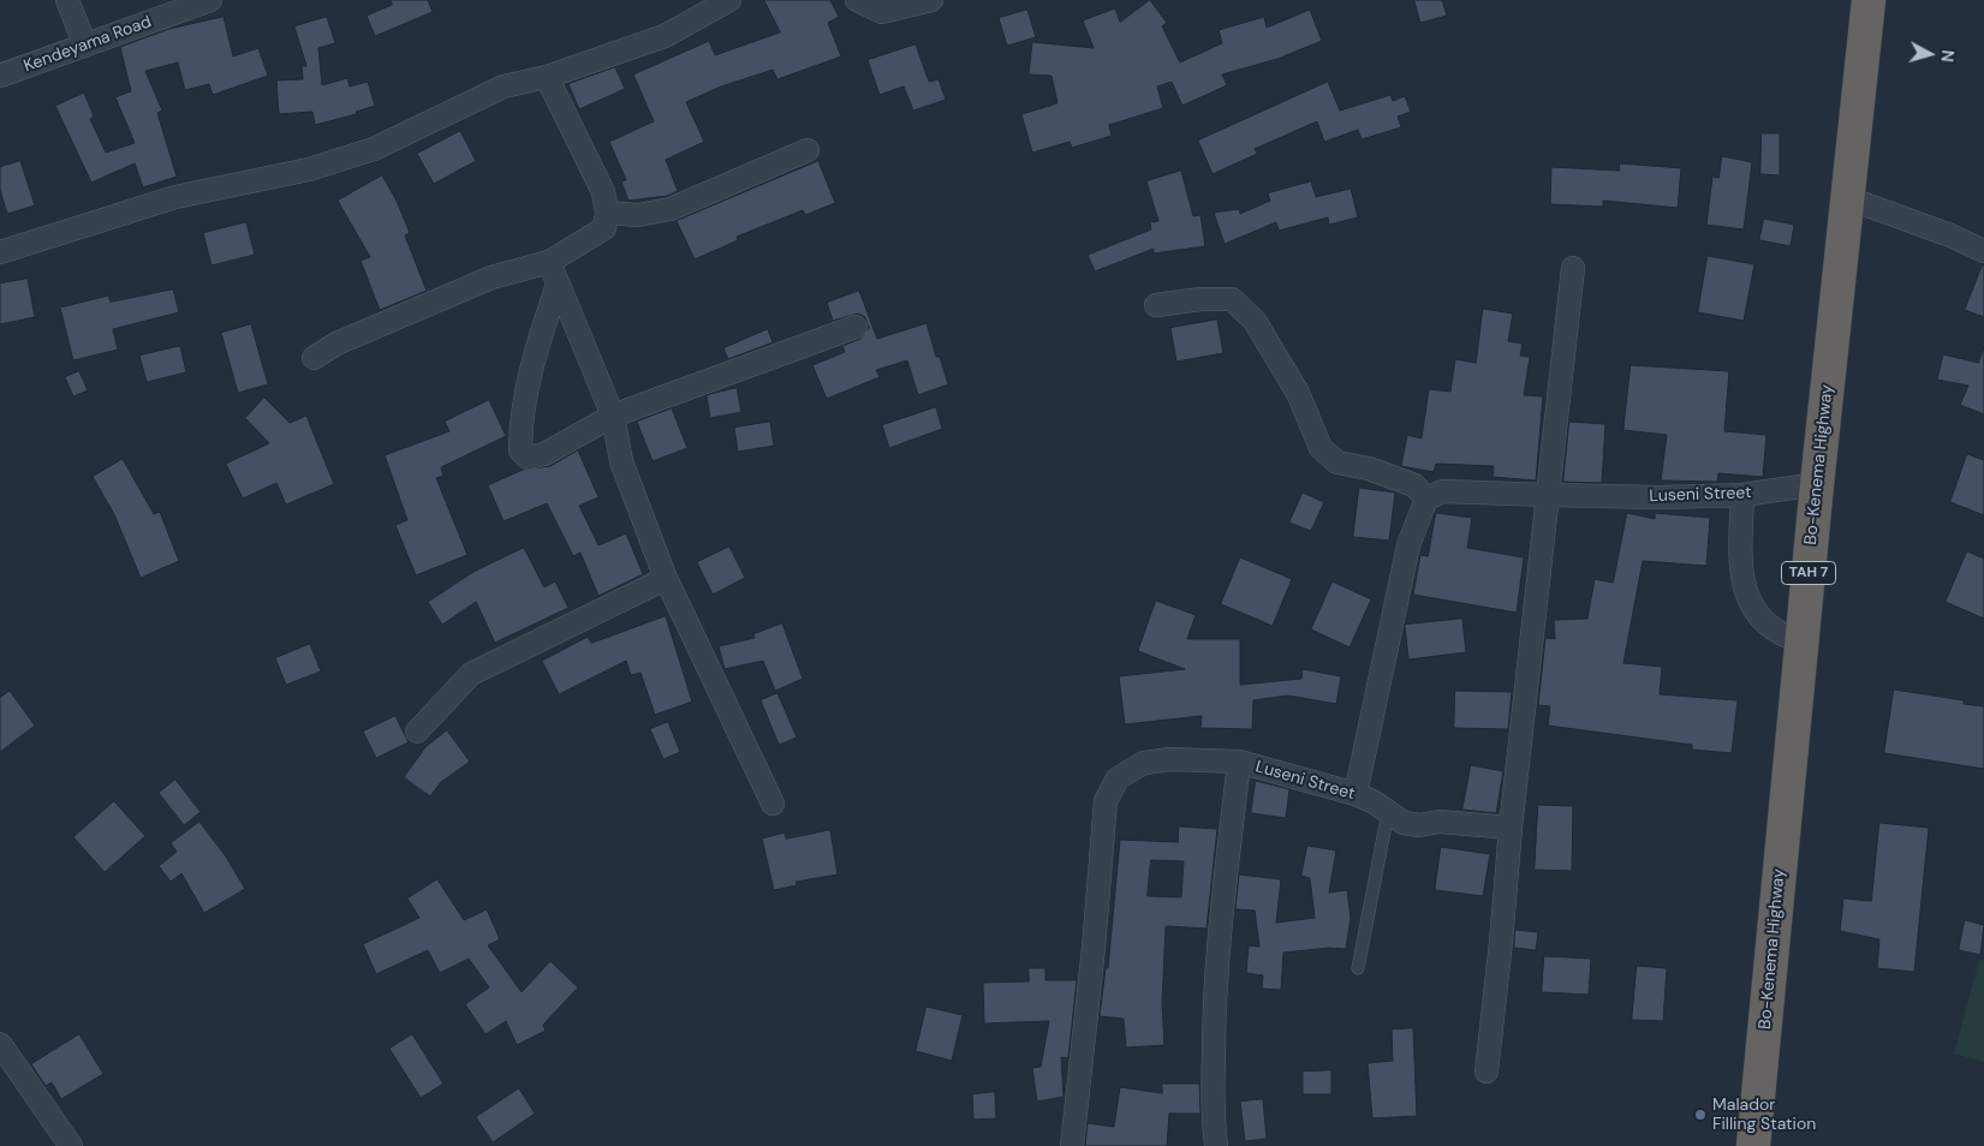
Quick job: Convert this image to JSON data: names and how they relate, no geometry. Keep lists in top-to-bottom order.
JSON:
{
  "streets": {
    "highway": ["Bo-Kenema Highway", "TAH 7"],
    "street": ["Kendeyama Road", "Luseni Street"]
  },
  "crossings": [
    ["Bo-Kenema Highway", "Luseni Street"]
  ],
  "places": ["Malador Filling Station"],
  "north": "right"
}
